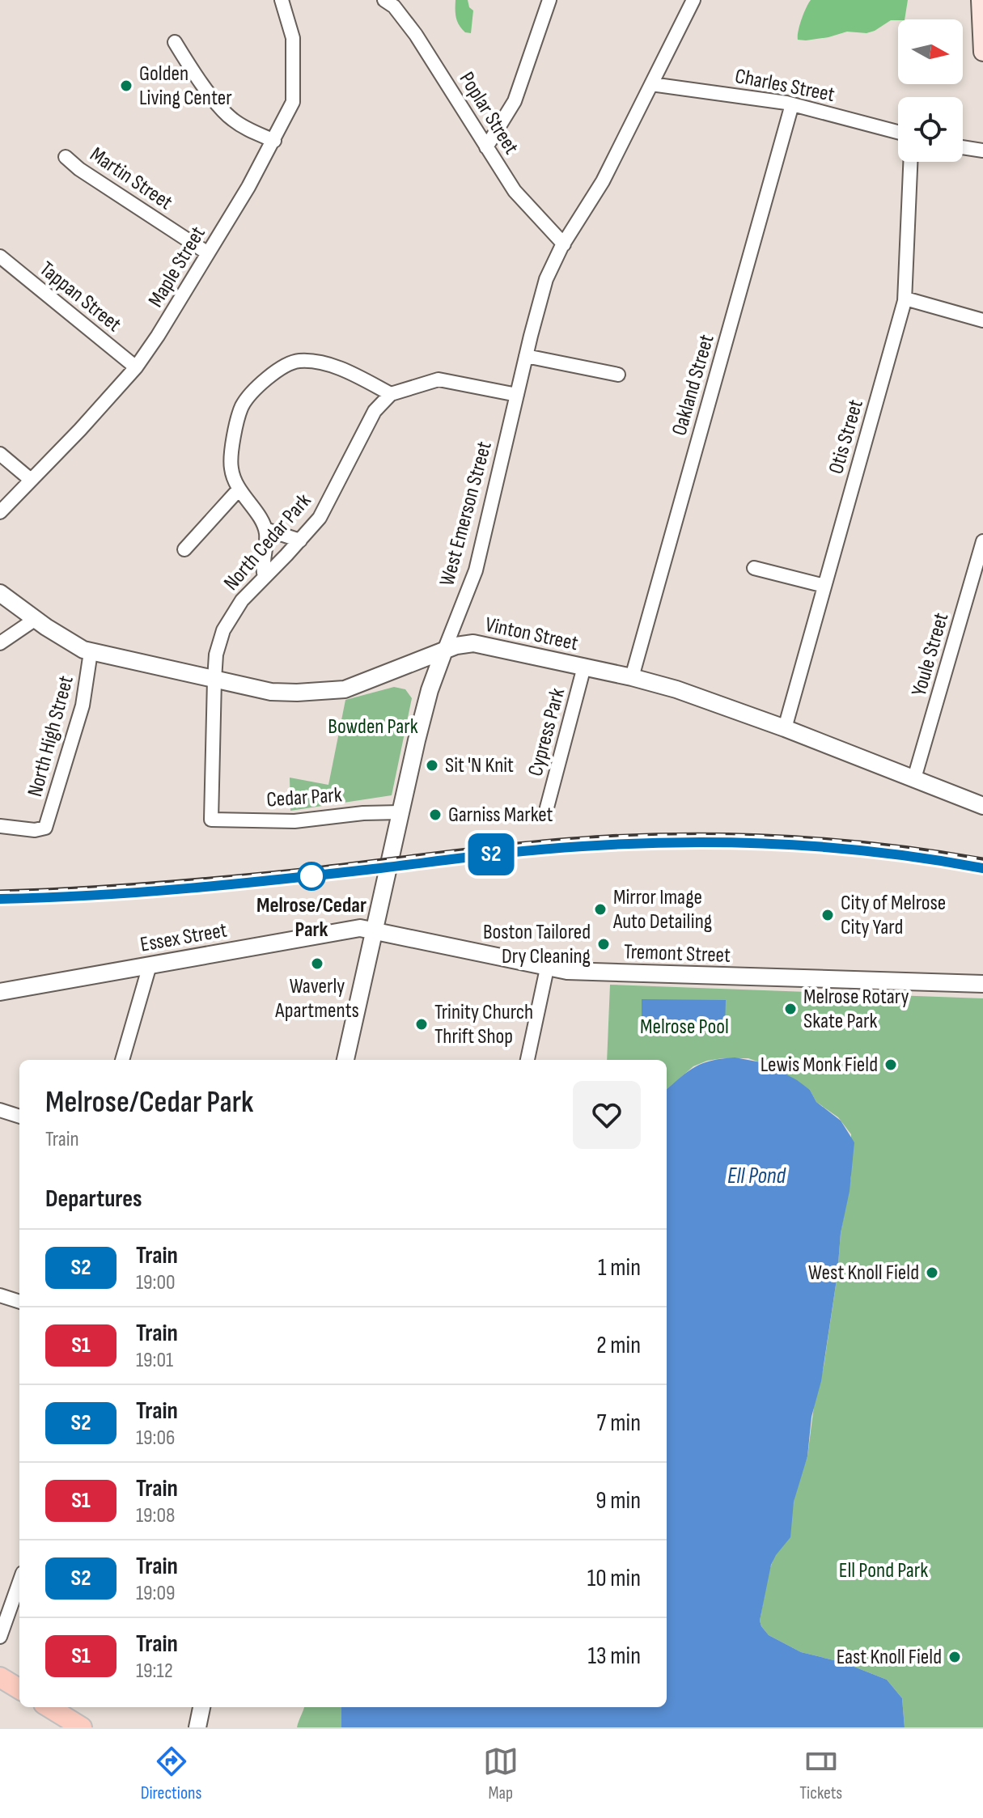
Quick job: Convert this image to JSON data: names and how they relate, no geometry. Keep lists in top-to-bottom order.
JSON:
{
  "streets": {
    "street": [
      "Charles Street",
      "Poplar Street",
      "Martin Street",
      "Maple Street",
      "Tappan Street",
      "Oakland Street",
      "Otis Street",
      "West Emerson Street",
      "North Cedar Park",
      "Vinton Street",
      "Youle Street",
      "Cypress Park",
      "North High Street",
      "Cedar Park",
      "Essex Street",
      "Tremont Street"
    ]
  },
  "crossings": [
    ["Charles Street", "Oakland Street"],
    ["Charles Street", "West Emerson Street"],
    ["Poplar Street", "West Emerson Street"],
    ["Martin Street", "Maple Street"],
    ["Maple Street", "Tappan Street"],
    ["Oakland Street", "Vinton Street"],
    ["Otis Street", "Vinton Street"],
    ["West Emerson Street", "Vinton Street"],
    ["West Emerson Street", "Cedar Park"],
    ["West Emerson Street", "Essex Street"],
    ["West Emerson Street", "Tremont Street"],
    ["North Cedar Park", "Vinton Street"],
    ["North Cedar Park", "Cedar Park"],
    ["Vinton Street", "Youle Street"],
    ["Vinton Street", "Cypress Park"],
    ["Vinton Street", "North High Street"],
    ["Essex Street", "Tremont Street"]
  ],
  "water": ["Ell Pond"],
  "parks": ["Bowden Park", "Melrose Pool", "Ell Pond Park"],
  "places": [
    "Golden Living Center",
    "Sit 'N Knit",
    "Garniss Market",
    "Melrose/Cedar Park",
    "Mirror Image Auto Detailing",
    "City of Melrose City Yard",
    "Boston Tailored Dry Cleaning",
    "Waverly Apartments",
    "Melrose Rotary Skate Park",
    "Trinity Church Thrift Shop",
    "Lewis Monk Field",
    "West Knoll Field",
    "East Knoll Field"
  ],
  "north": "right",
  "page": {
    "on_map": "S2",
    "heading": [
      ["Melrose/Cedar Park", "Train"],
      "Departures"
    ],
    "list": [
      {
        "mark": "S2",
        "name": "Train",
        "note": "19:00",
        "value": "1 min"
      },
      {
        "mark": "S1",
        "name": "Train",
        "note": "19:01",
        "value": "2 min"
      },
      {
        "mark": "S2",
        "name": "Train",
        "note": "19:06",
        "value": "7 min"
      },
      {
        "mark": "S1",
        "name": "Train",
        "note": "19:08",
        "value": "9 min"
      },
      {
        "mark": "S2",
        "name": "Train",
        "note": "19:09",
        "value": "10 min"
      },
      {
        "mark": "S1",
        "name": "Train",
        "note": "19:12",
        "value": "13 min"
      }
    ],
    "tabs": ["Directions", "Map", "Tickets"]
  }
}
